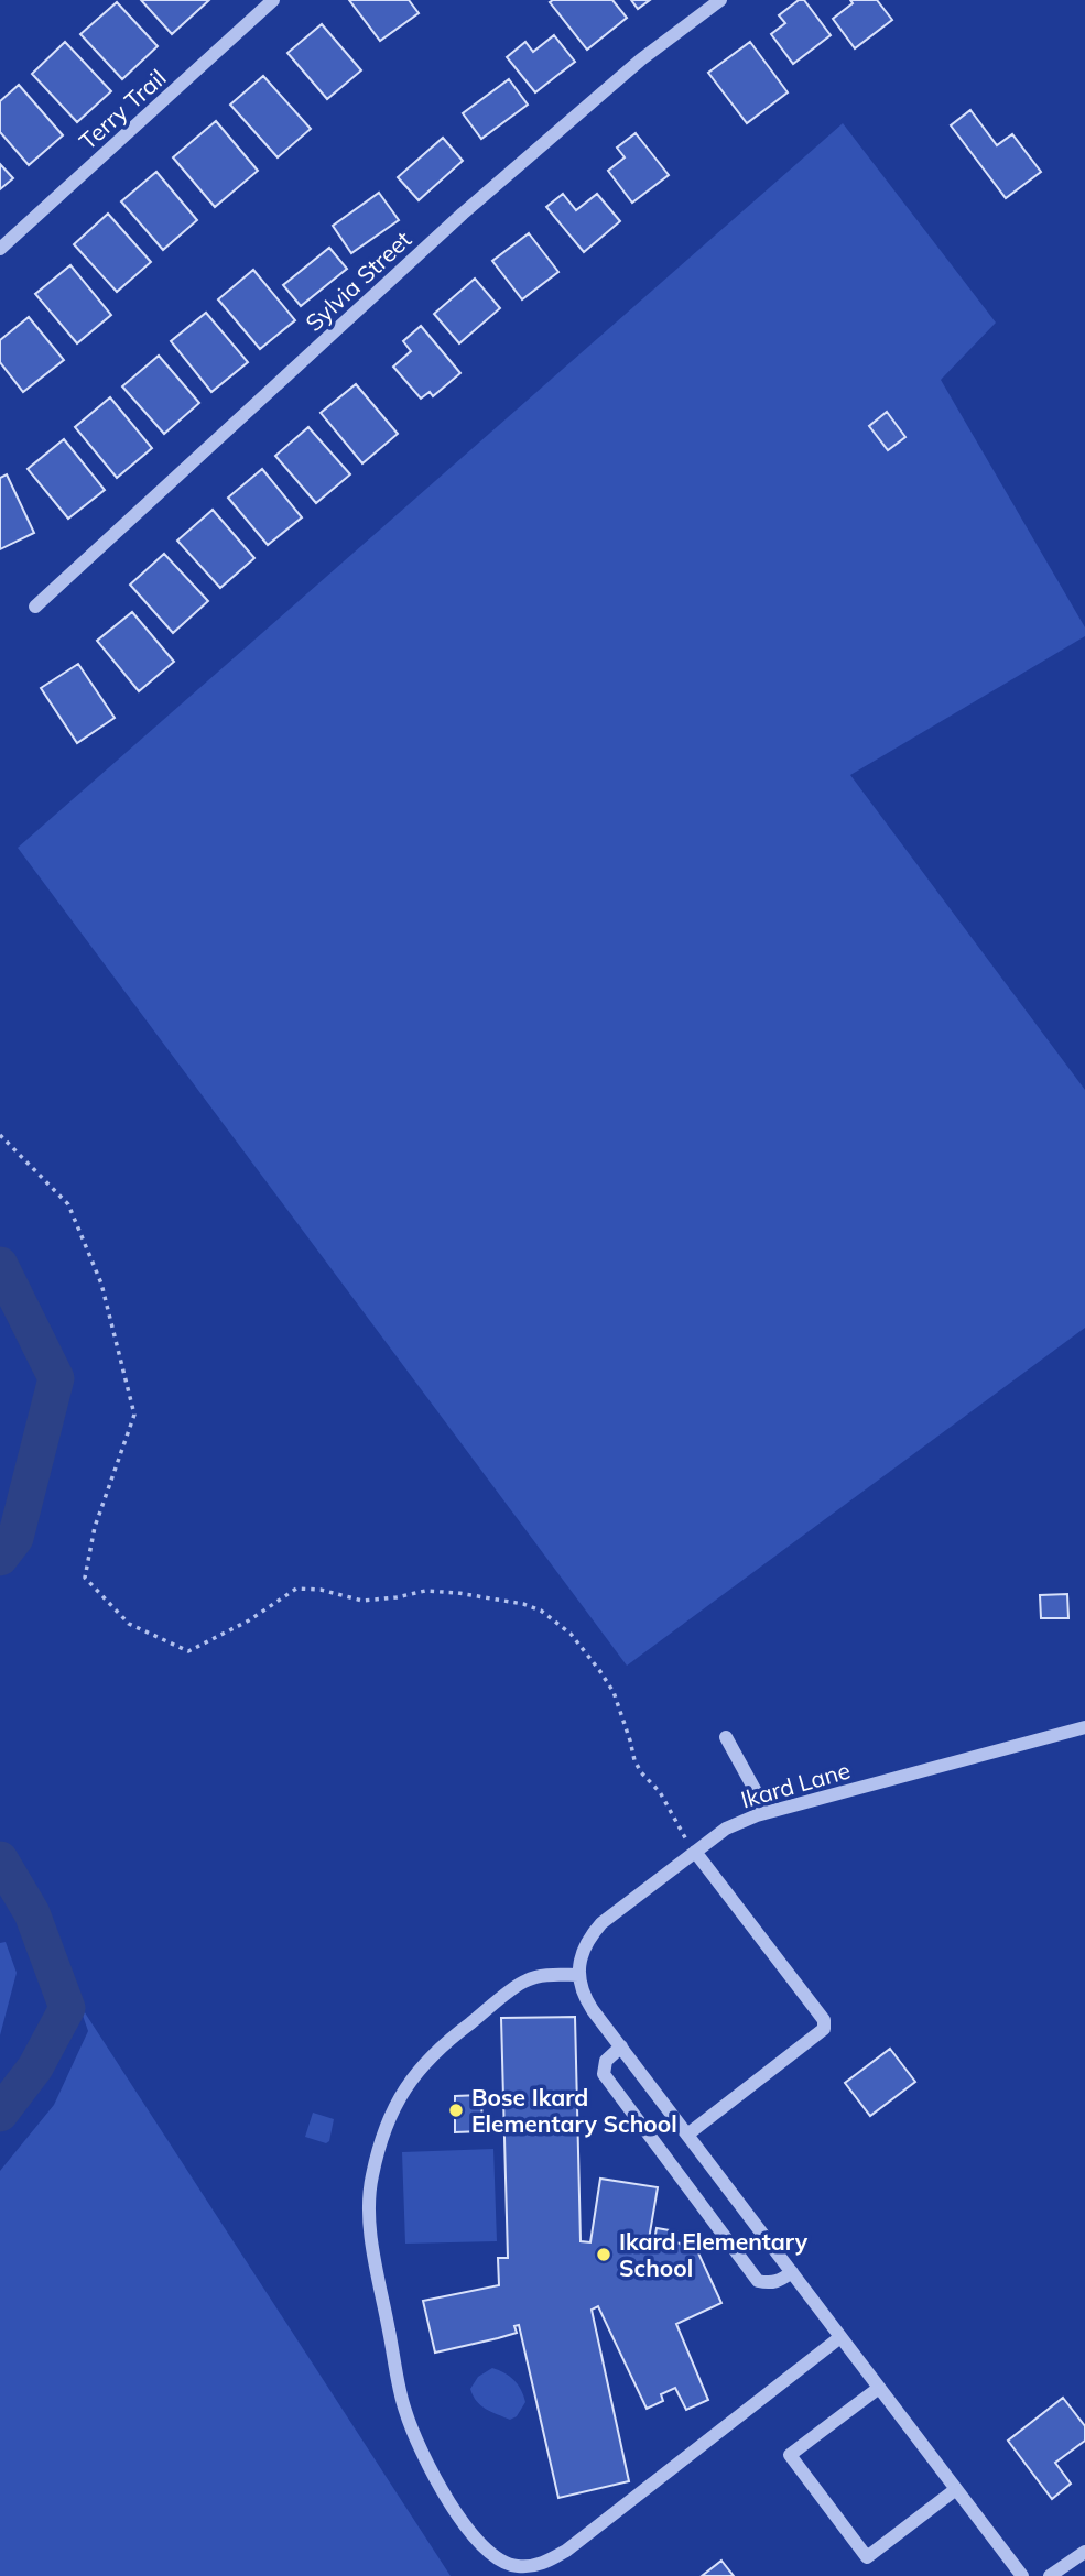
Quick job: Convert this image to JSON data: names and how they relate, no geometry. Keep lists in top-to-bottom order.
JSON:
{
  "streets": {
    "street": ["Terry Trail", "Sylvia Street", "Ikard Lane"]
  },
  "places": ["Bose Ikard Elementary School", "Ikard Elementary School"]
}
